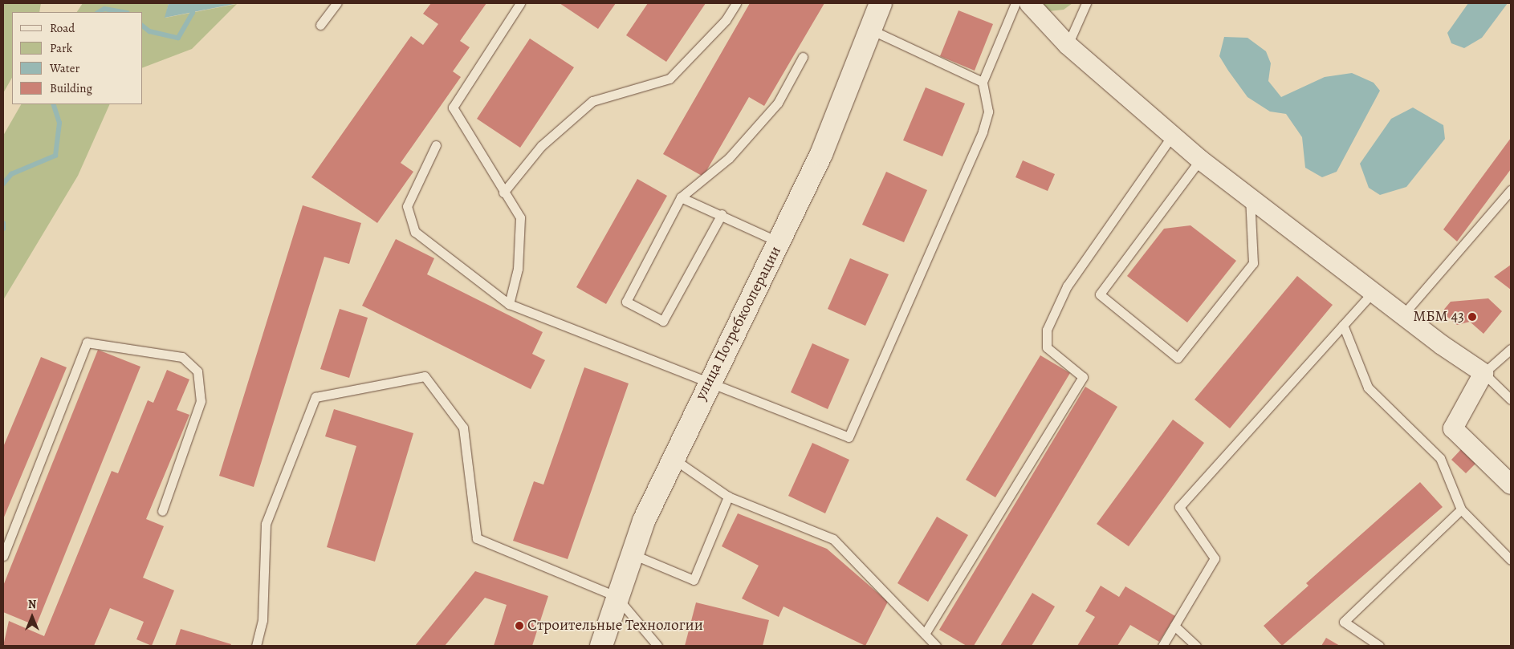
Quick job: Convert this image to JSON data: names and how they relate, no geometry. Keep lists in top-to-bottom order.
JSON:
{
  "streets": {
    "main road": ["улица Потребкооперации"]
  },
  "places": ["МБМ 43", "Строительные Технологии"],
  "legend": [
    "Road",
    "Park",
    "Water",
    "Building"
  ],
  "north": "top"
}
